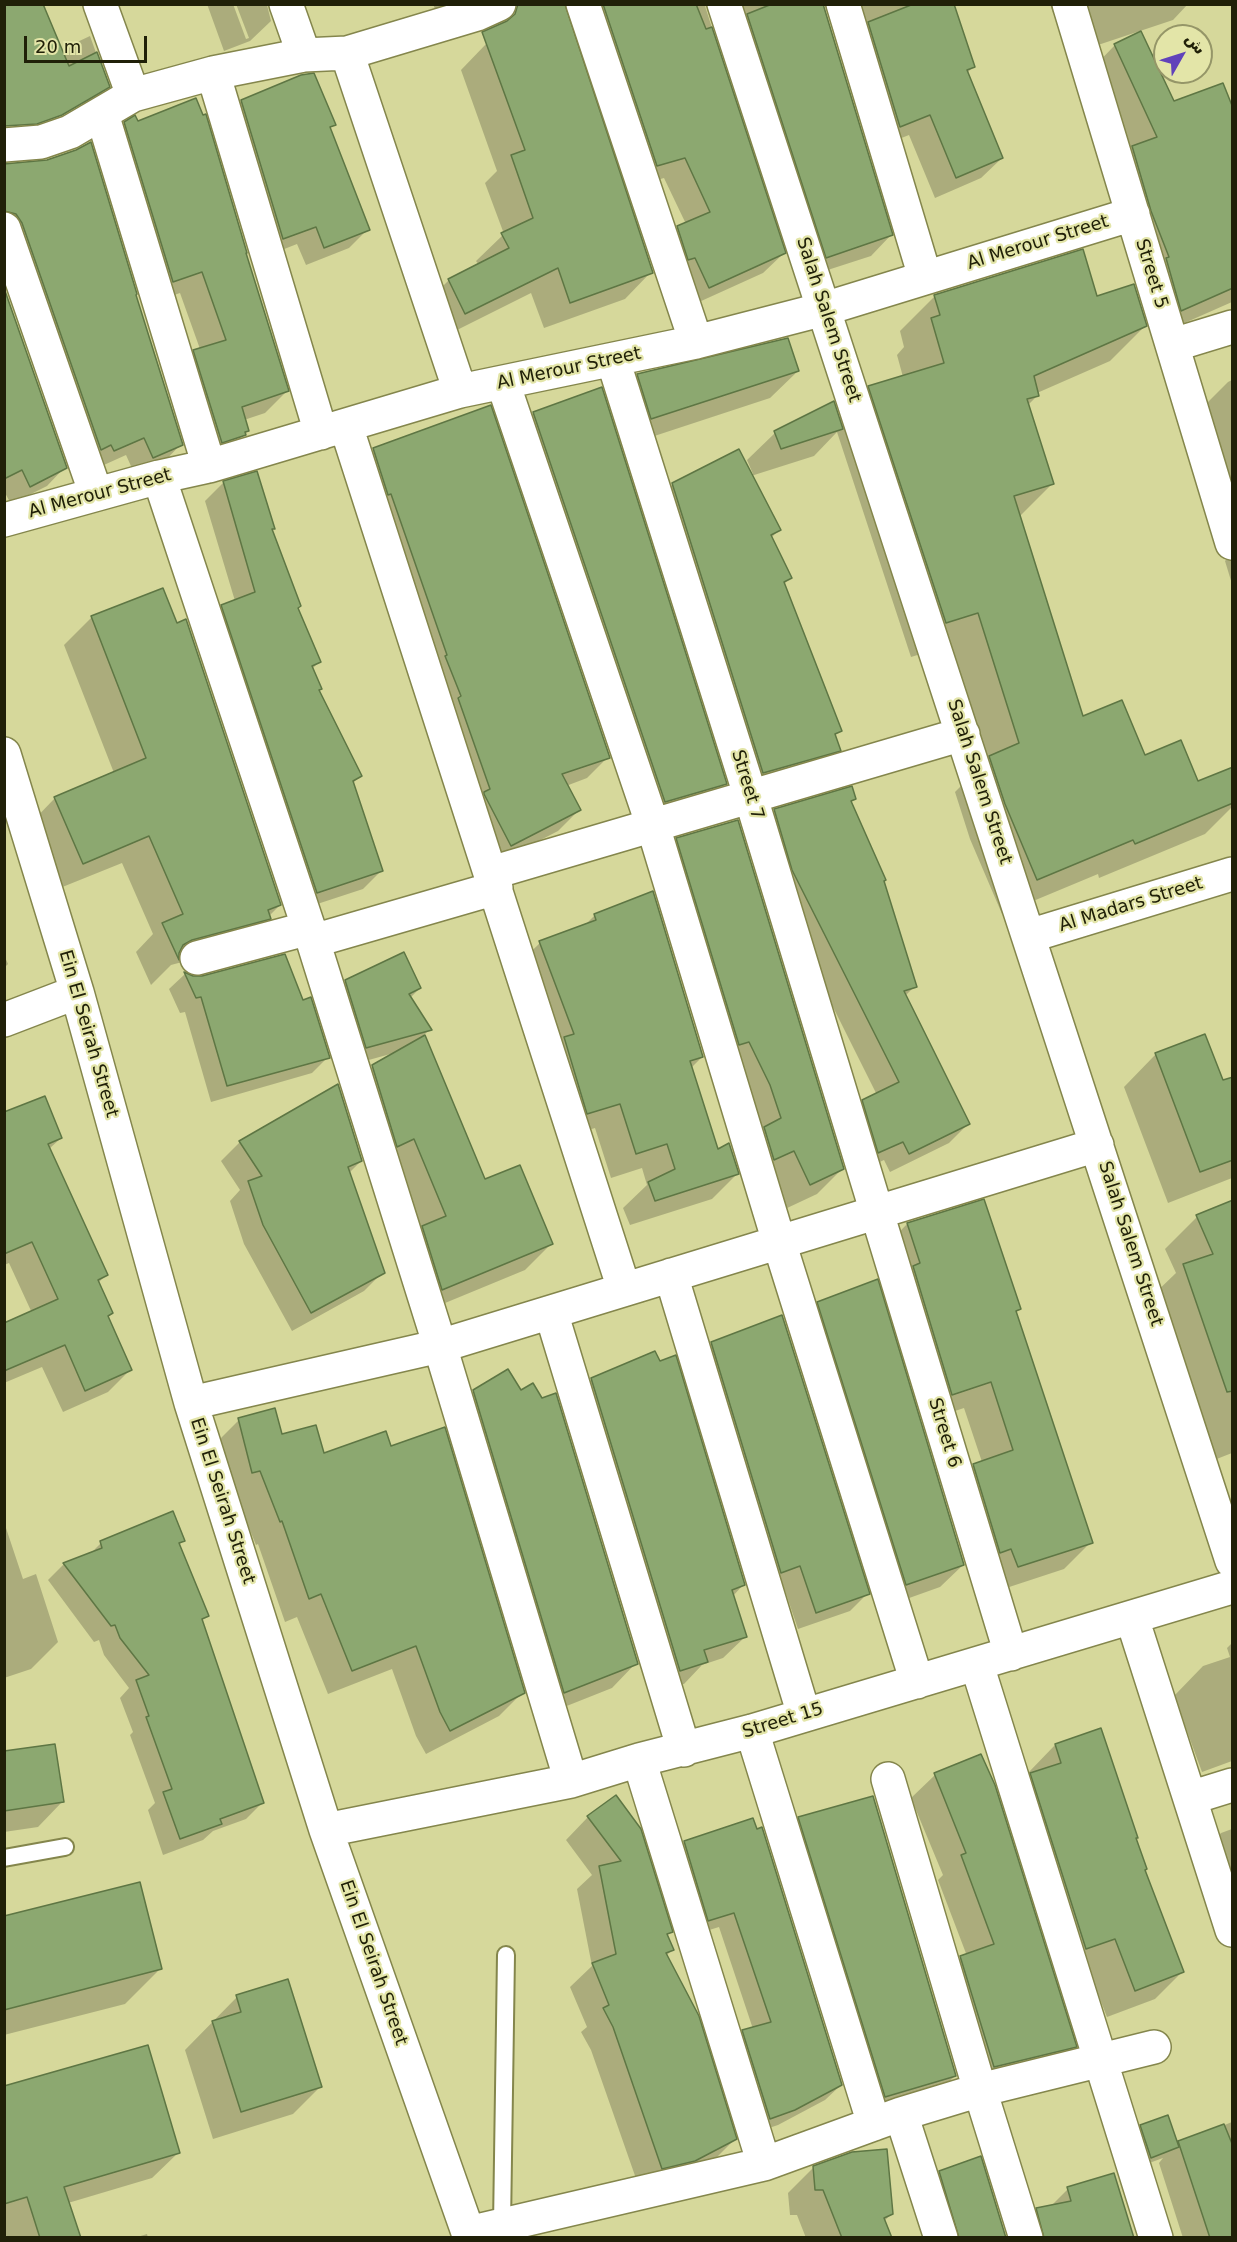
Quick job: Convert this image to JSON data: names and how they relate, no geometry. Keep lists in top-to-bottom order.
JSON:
{
  "streets": {
    "street": [
      "Al Merour Street",
      "Street 5",
      "Salah Salem Street",
      "Street 7",
      "Al Madars Street",
      "Ein El Seirah Street",
      "Street 6",
      "Street 15"
    ]
  },
  "crossings": [
    ["Al Merour Street", "Street 5"],
    ["Al Merour Street", "Salah Salem Street"],
    ["Al Merour Street", "Street 7"],
    ["Salah Salem Street", "Al Madars Street"],
    ["Street 7", "Street 6"],
    ["Ein El Seirah Street", "Street 15"],
    ["Street 6", "Street 15"]
  ],
  "scale_bar": "20 m",
  "north": "top right"
}
